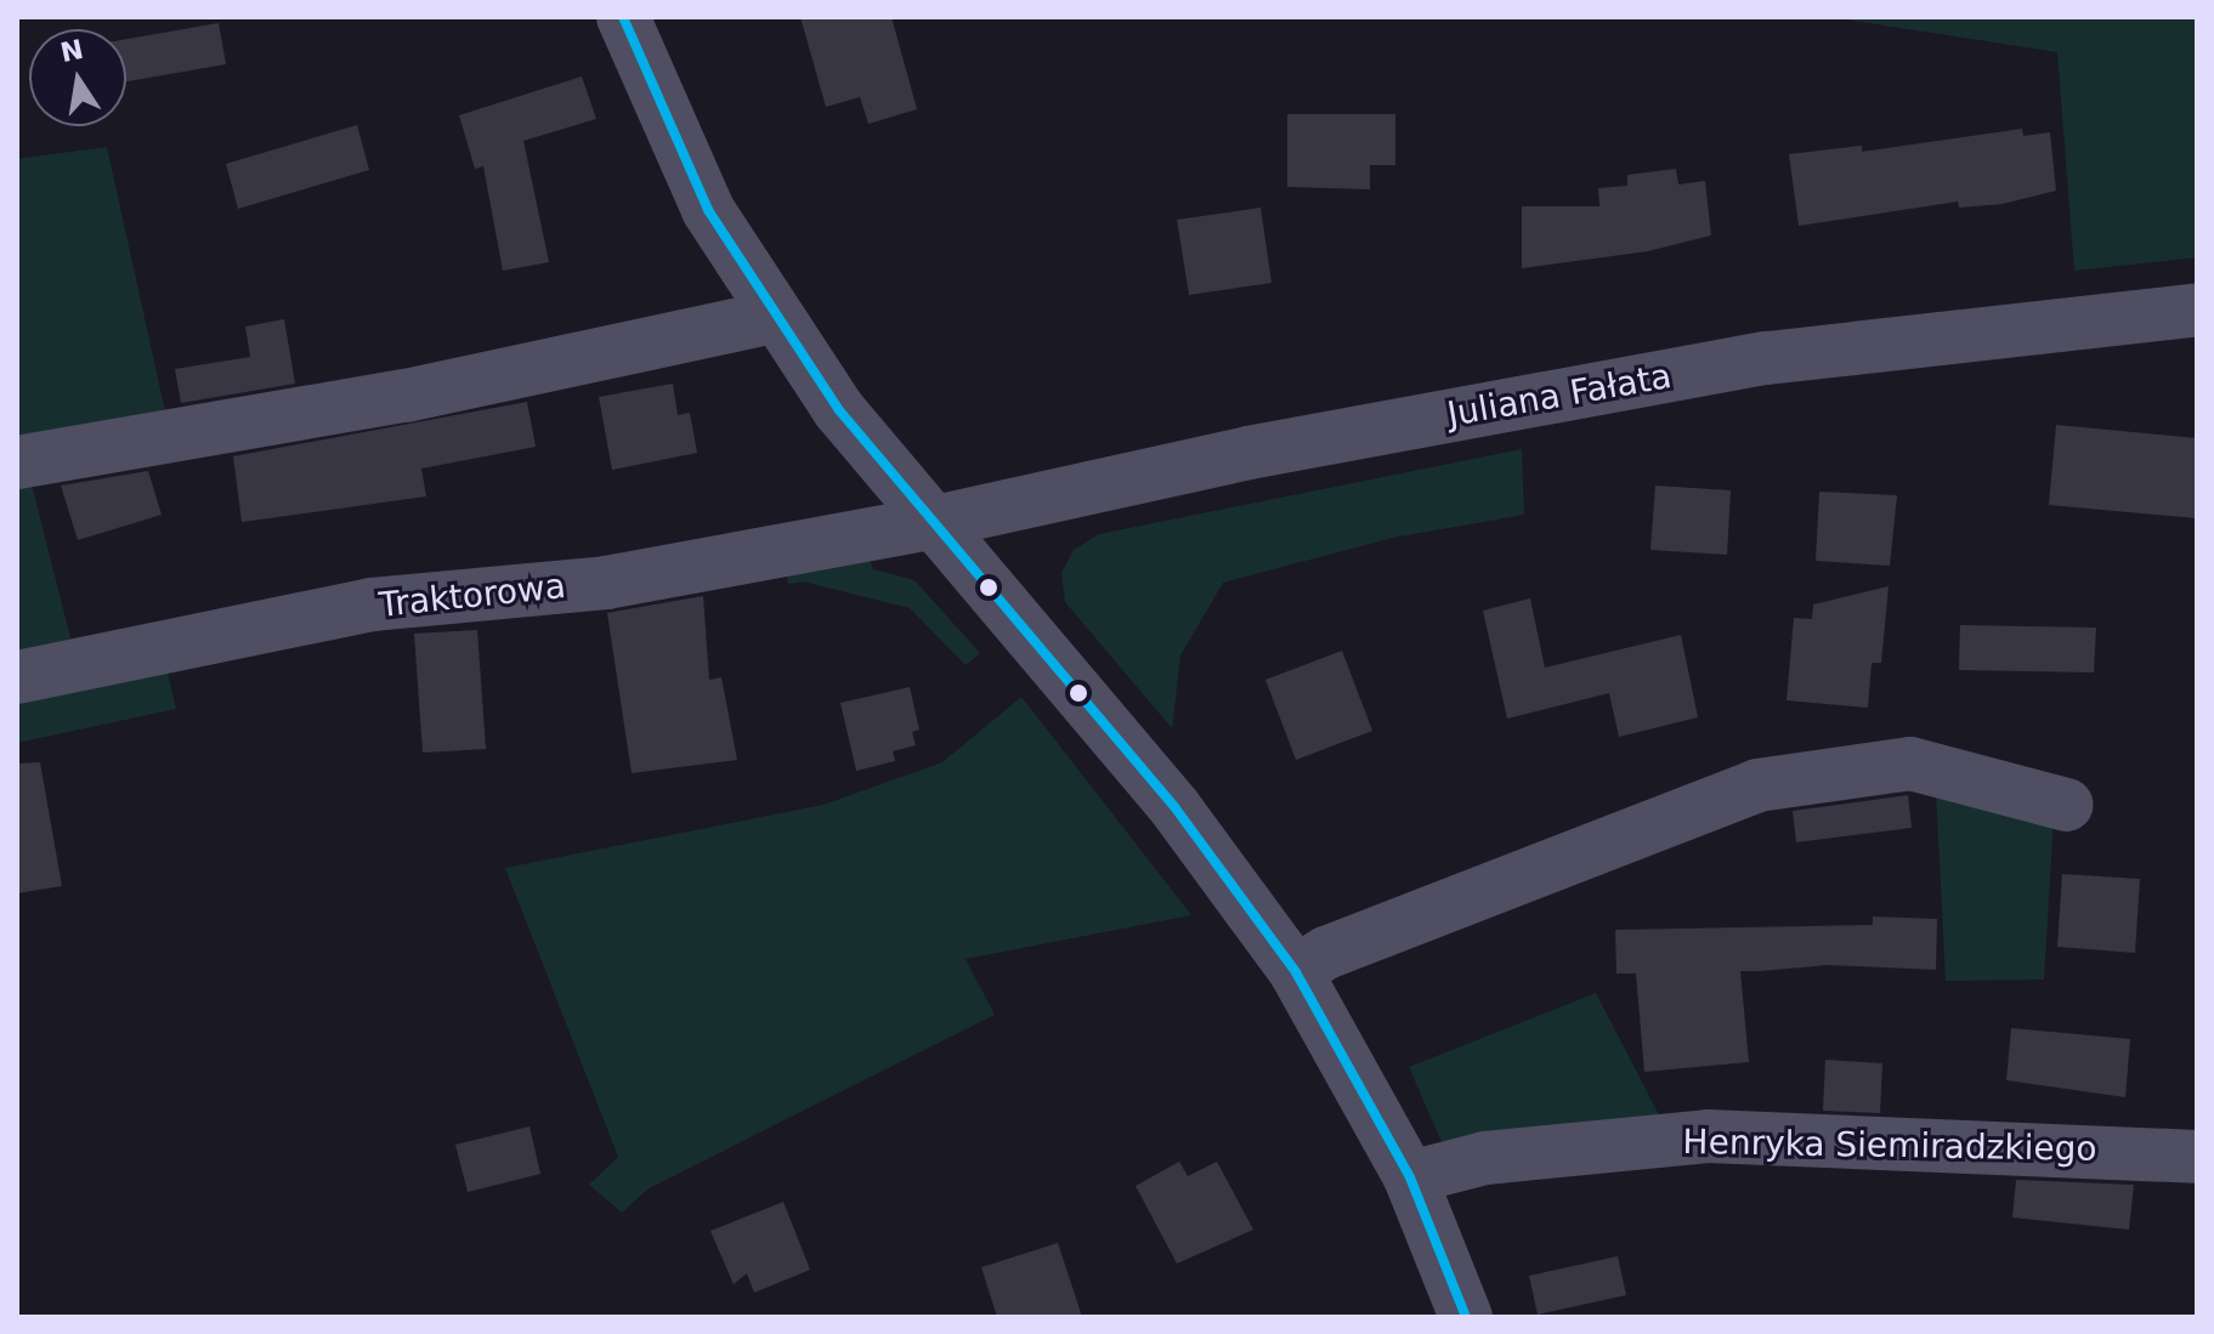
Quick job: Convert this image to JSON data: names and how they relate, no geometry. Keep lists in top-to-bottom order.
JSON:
{
  "streets": {
    "street": ["Juliana Fałata", "Traktorowa", "Henryka Siemiradzkiego"]
  },
  "crossings": [
    ["Juliana Fałata", "Traktorowa"]
  ],
  "north": "top"
}
